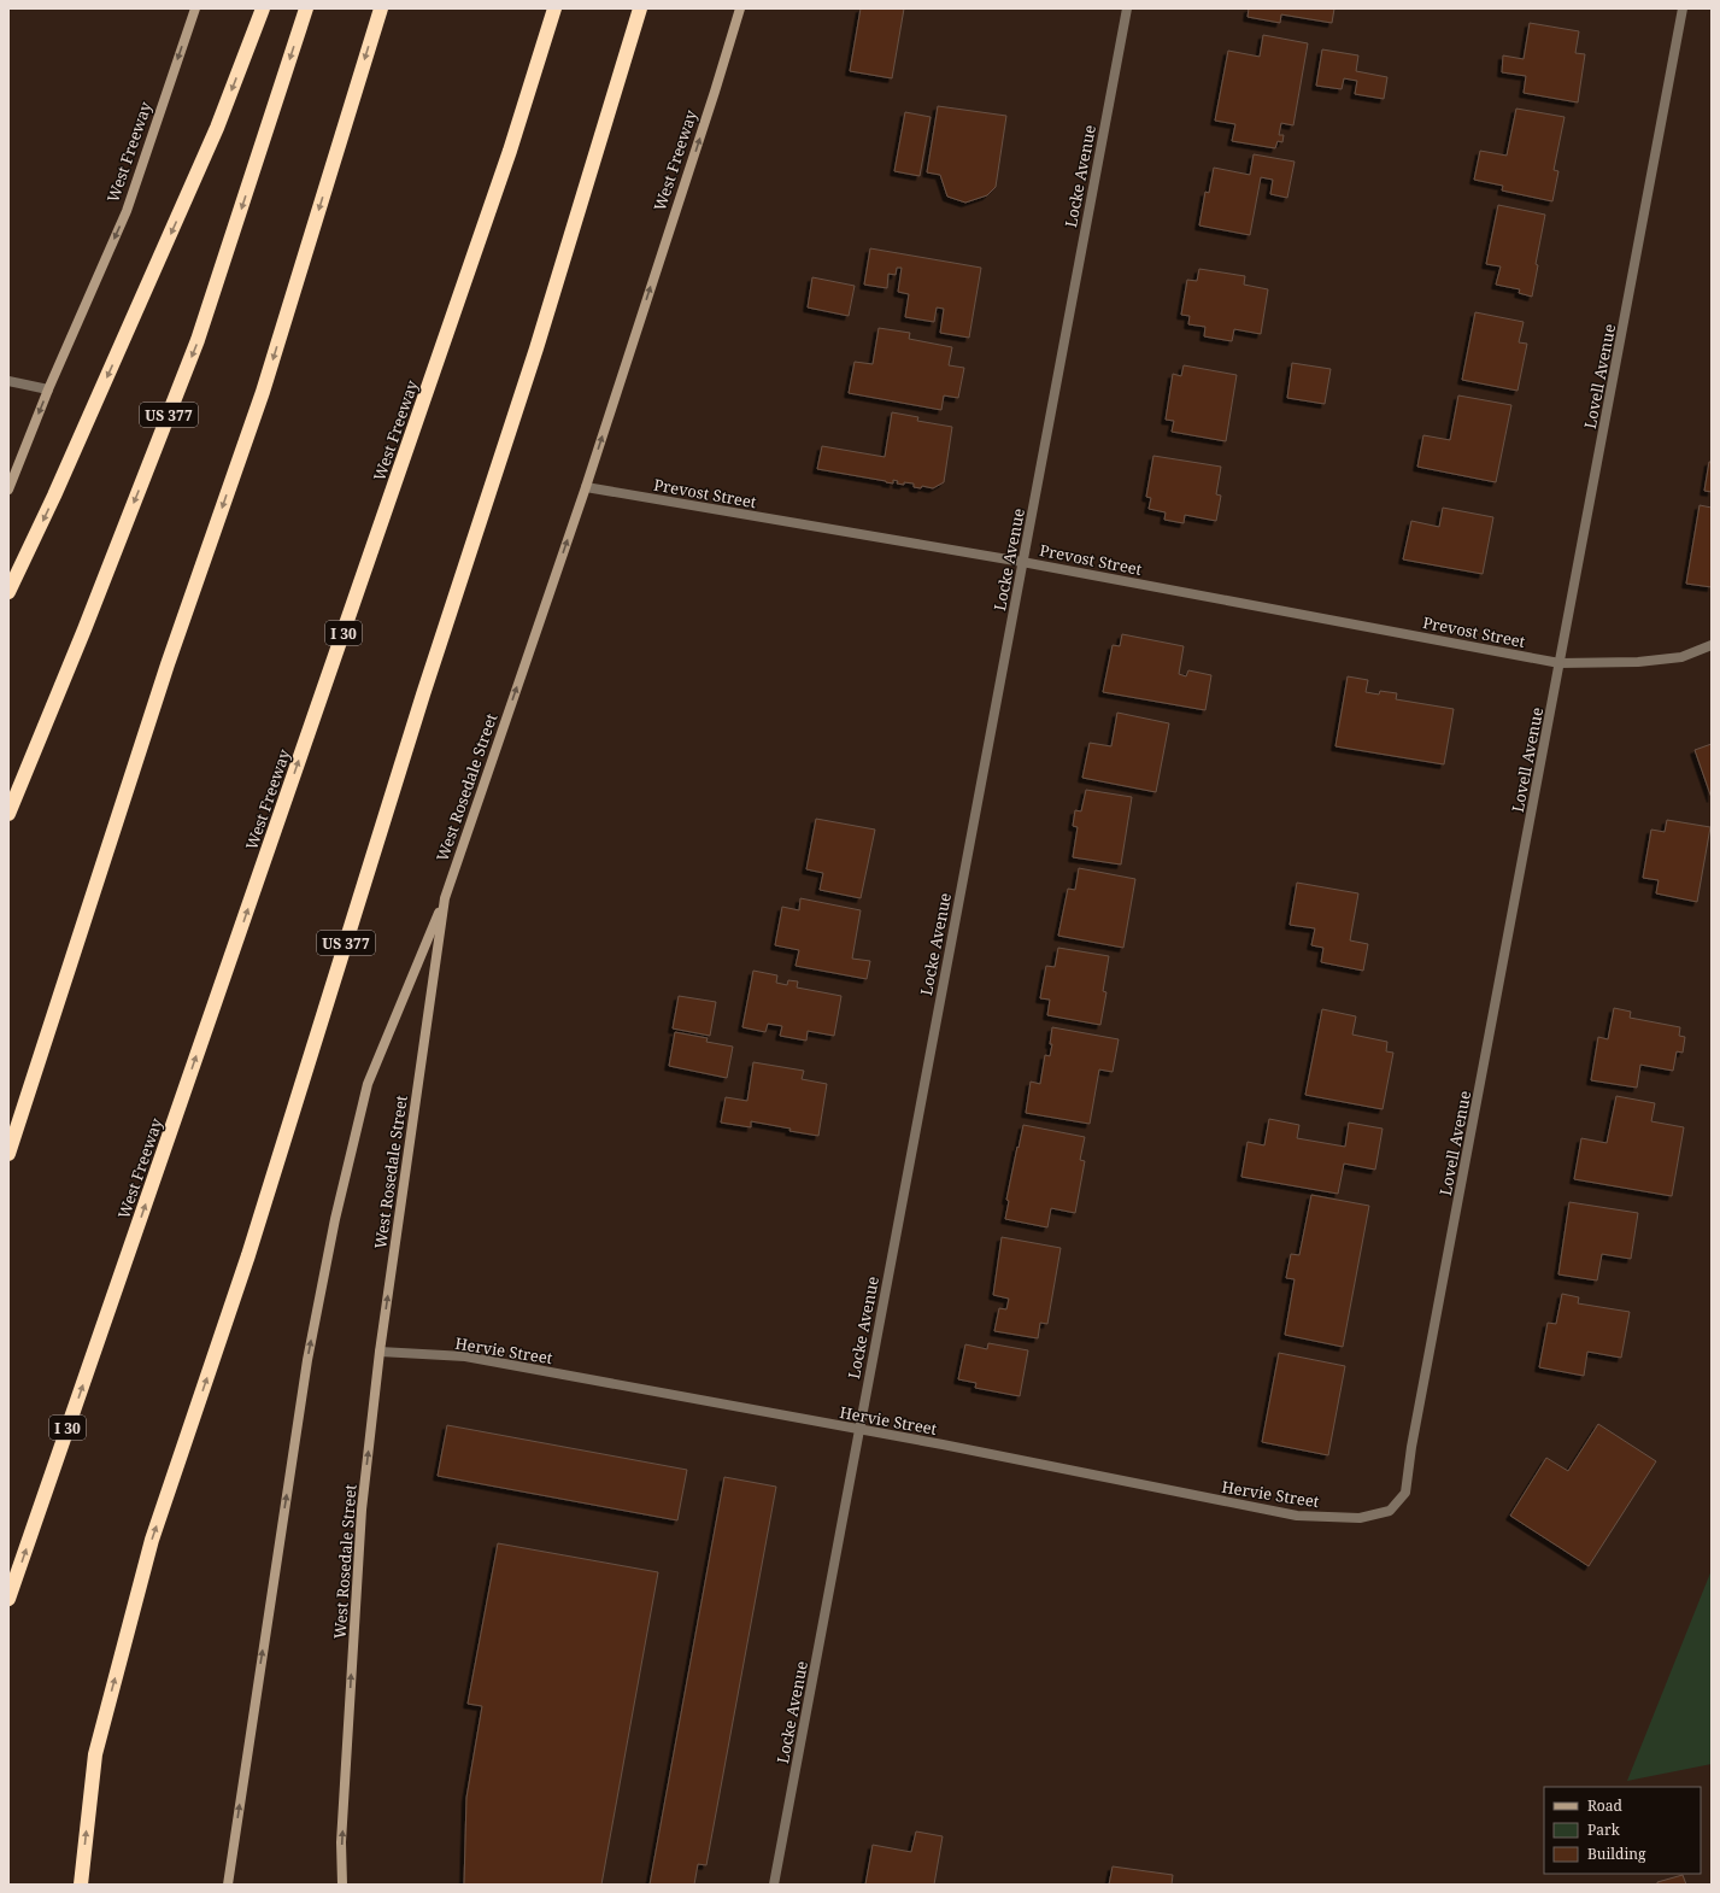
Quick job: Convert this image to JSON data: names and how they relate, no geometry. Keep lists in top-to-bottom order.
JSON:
{
  "streets": {
    "highway": ["West Freeway", "US 377", "I 30"],
    "main road": ["West Rosedale Street"],
    "street": [
      "Locke Avenue",
      "Lovell Avenue",
      "Prevost Street",
      "Hervie Street"
    ]
  },
  "crossings": [
    ["West Freeway", "Prevost Street"],
    ["West Freeway", "West Rosedale Street"],
    ["Locke Avenue", "Prevost Street"],
    ["Locke Avenue", "Hervie Street"],
    ["Lovell Avenue", "Prevost Street"],
    ["Lovell Avenue", "Hervie Street"],
    ["Prevost Street", "West Rosedale Street"],
    ["West Rosedale Street", "Hervie Street"]
  ],
  "legend": ["Road", "Park", "Building"]
}
